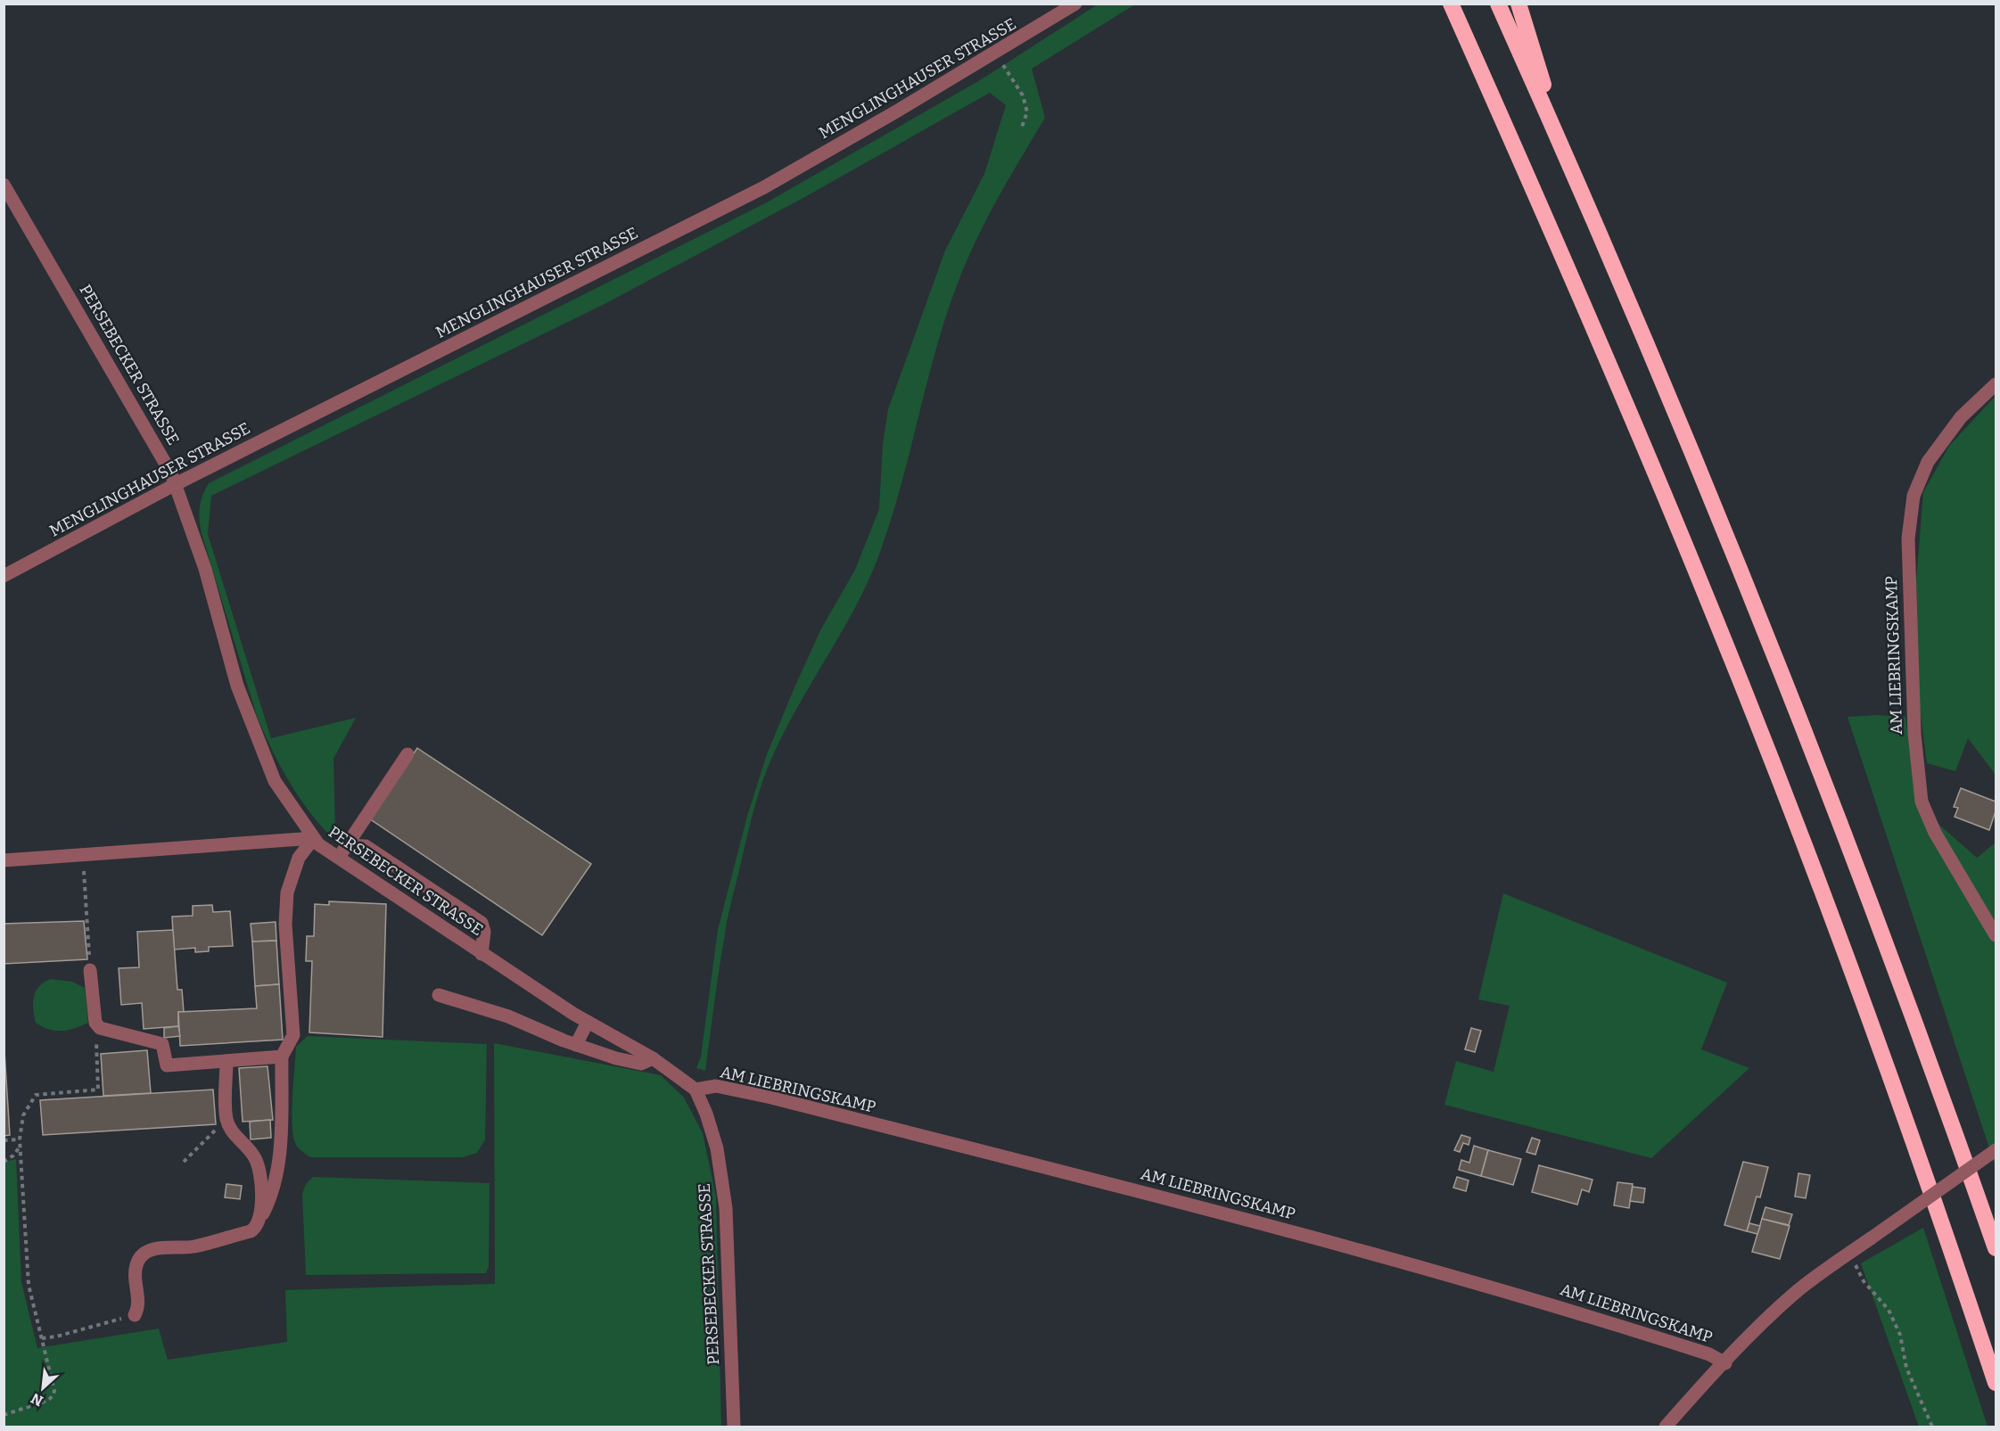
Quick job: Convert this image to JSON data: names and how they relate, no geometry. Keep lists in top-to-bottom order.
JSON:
{
  "streets": {
    "street": ["MENGLINGHAUSER STRASSE", "PERSEBECKER STRASSE", "AM LIEBRINGSKAMP"]
  },
  "crossings": [
    ["MENGLINGHAUSER STRASSE", "PERSEBECKER STRASSE"],
    ["PERSEBECKER STRASSE", "AM LIEBRINGSKAMP"]
  ],
  "north": "bottom left"
}
